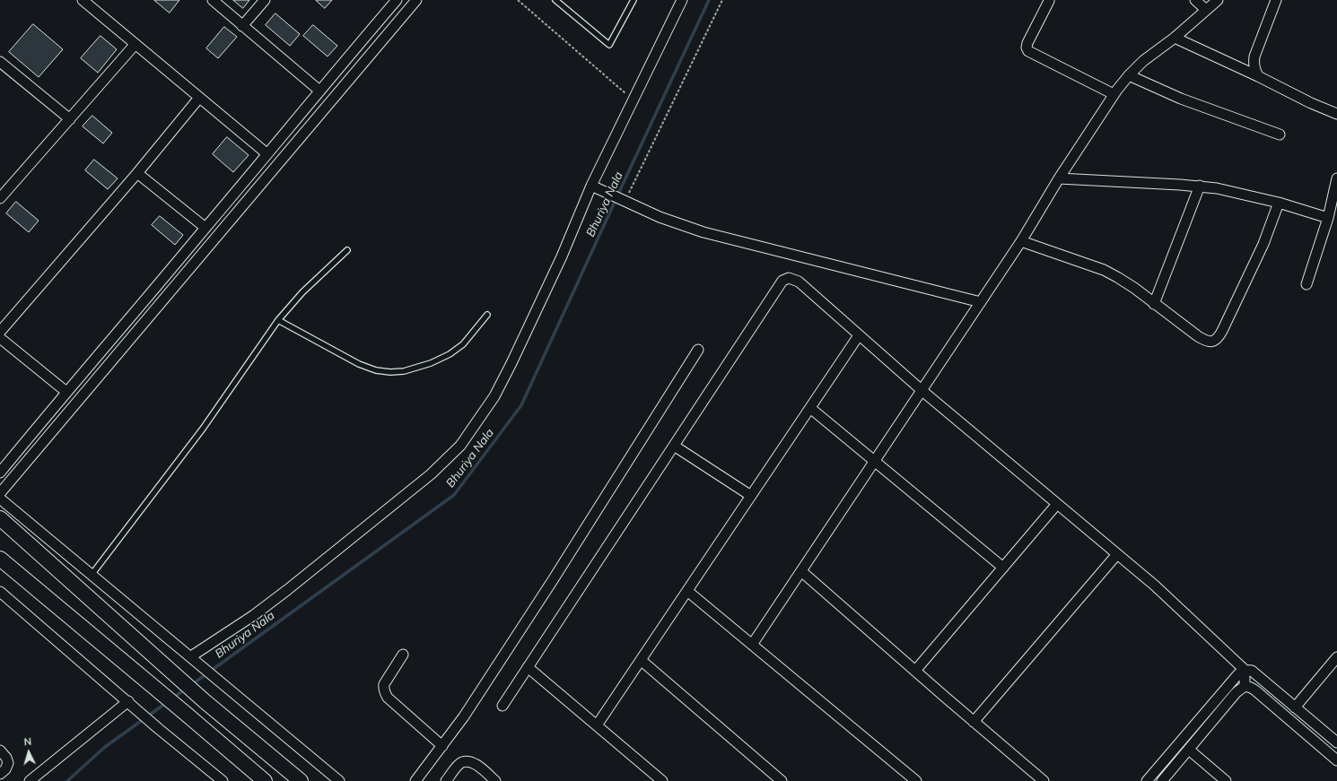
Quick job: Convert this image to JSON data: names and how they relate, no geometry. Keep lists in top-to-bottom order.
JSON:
{
  "water": ["Bhuriya Nala"],
  "north": "top"
}
